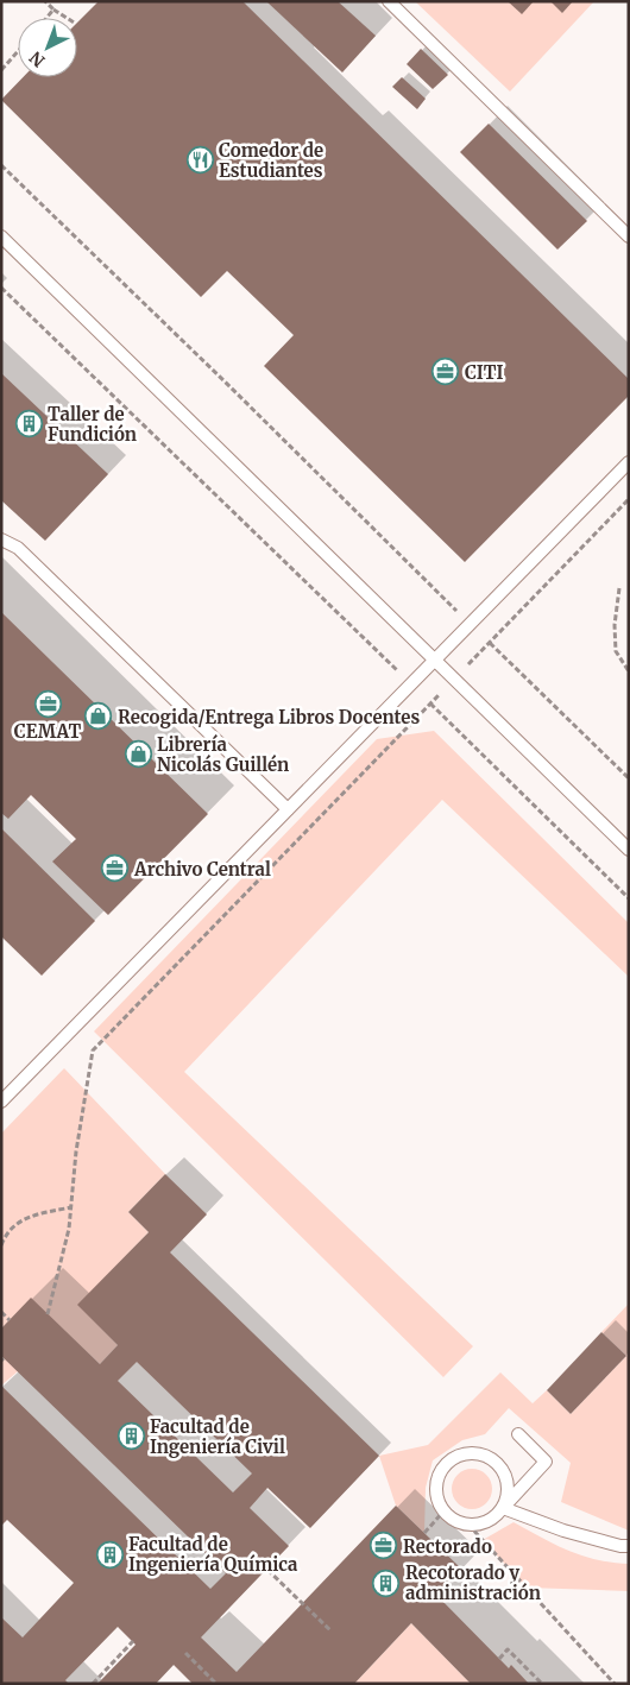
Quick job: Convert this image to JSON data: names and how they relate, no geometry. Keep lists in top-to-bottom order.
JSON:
{
  "places": {
    "restaurant": ["Comedor de Estudiantes"],
    "office": [
      "CITI",
      "CEMAT",
      "Archivo Central",
      "Rectorado"
    ],
    "building": [
      "Taller de Fundición",
      "Facultad de Ingeniería Civil",
      "Facultad de Ingeniería Química",
      "Recotorado y administración"
    ],
    "shop": ["Recogida/Entrega Libros Docentes", "Librería Nicolás Guillén"]
  },
  "north": "bottom left"
}
